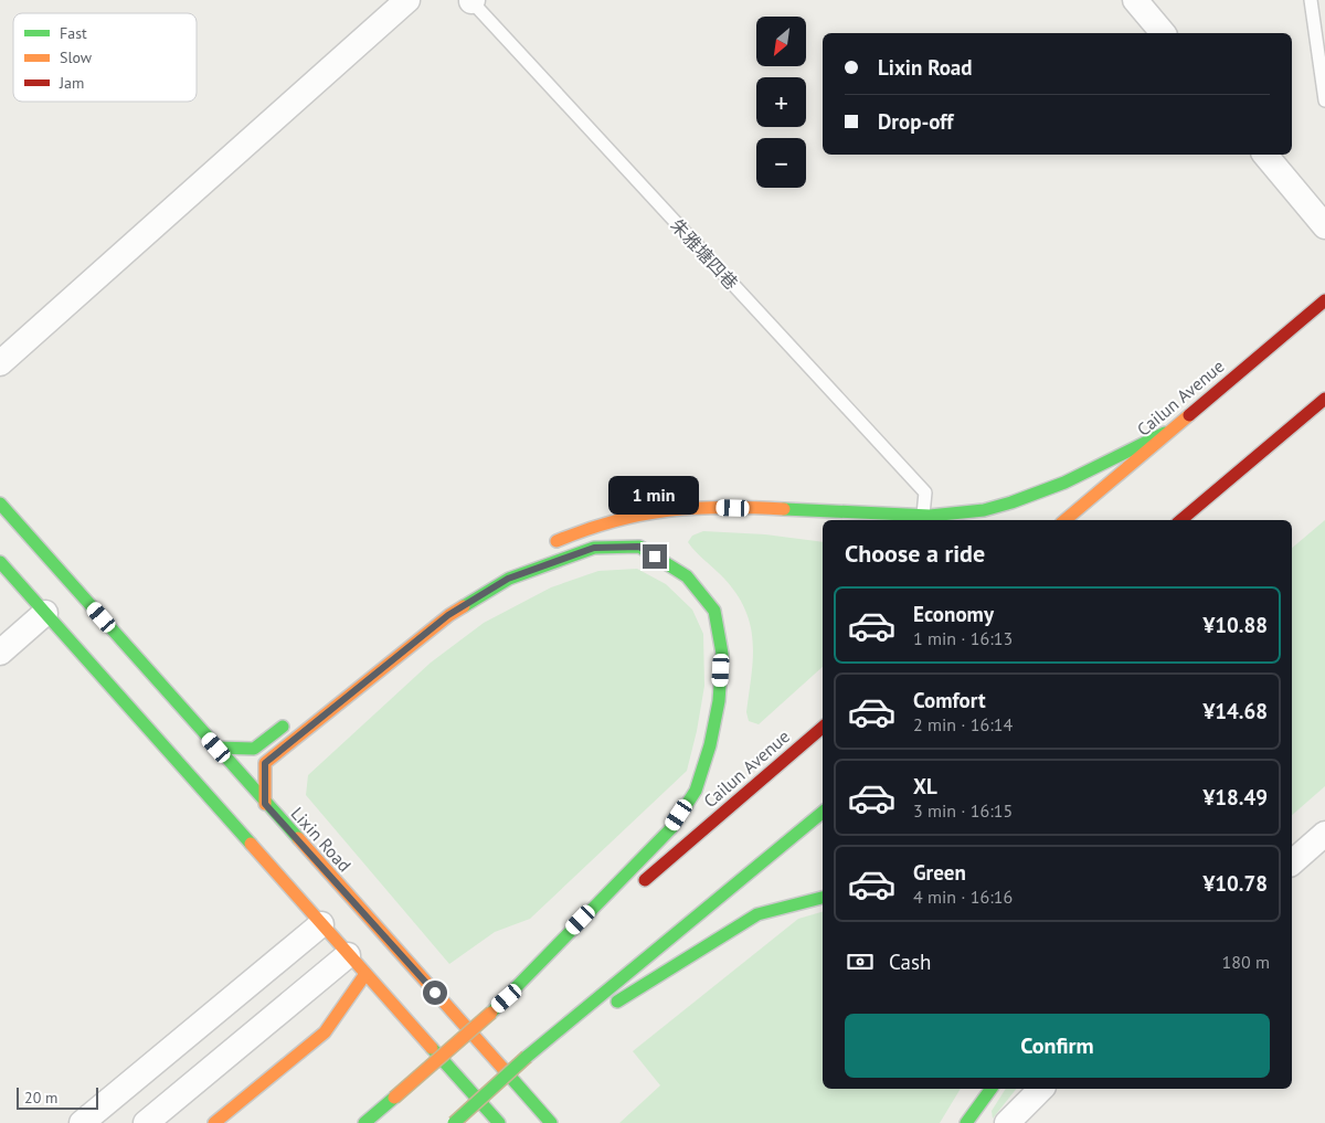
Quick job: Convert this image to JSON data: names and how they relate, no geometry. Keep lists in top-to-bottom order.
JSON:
{
  "streets": {
    "main road": ["Cailun Avenue", "Lixin Road"],
    "lane": ["朱雅塘四巷"]
  },
  "legend": ["Fast", "Slow", "Jam"],
  "scale_bar": "20 m",
  "north": "bottom left",
  "page": {
    "map_buttons": ["+", "−"],
    "banner": ["Lixin Road", "Drop-off"],
    "bubble": "1 min",
    "heading": "Choose a ride",
    "list": [
      {
        "name": "Economy",
        "note": "1 min · 16:13",
        "value": "¥10.88"
      },
      {
        "name": "Comfort",
        "note": "2 min · 16:14",
        "value": "¥14.68"
      },
      {
        "name": "XL",
        "note": "3 min · 16:15",
        "value": "¥18.49"
      },
      {
        "name": "Green",
        "note": "4 min · 16:16",
        "value": "¥10.78"
      }
    ],
    "pay": ["Cash", "180 m"],
    "buttons": "Confirm",
    "scale": "20 m"
  }
}
